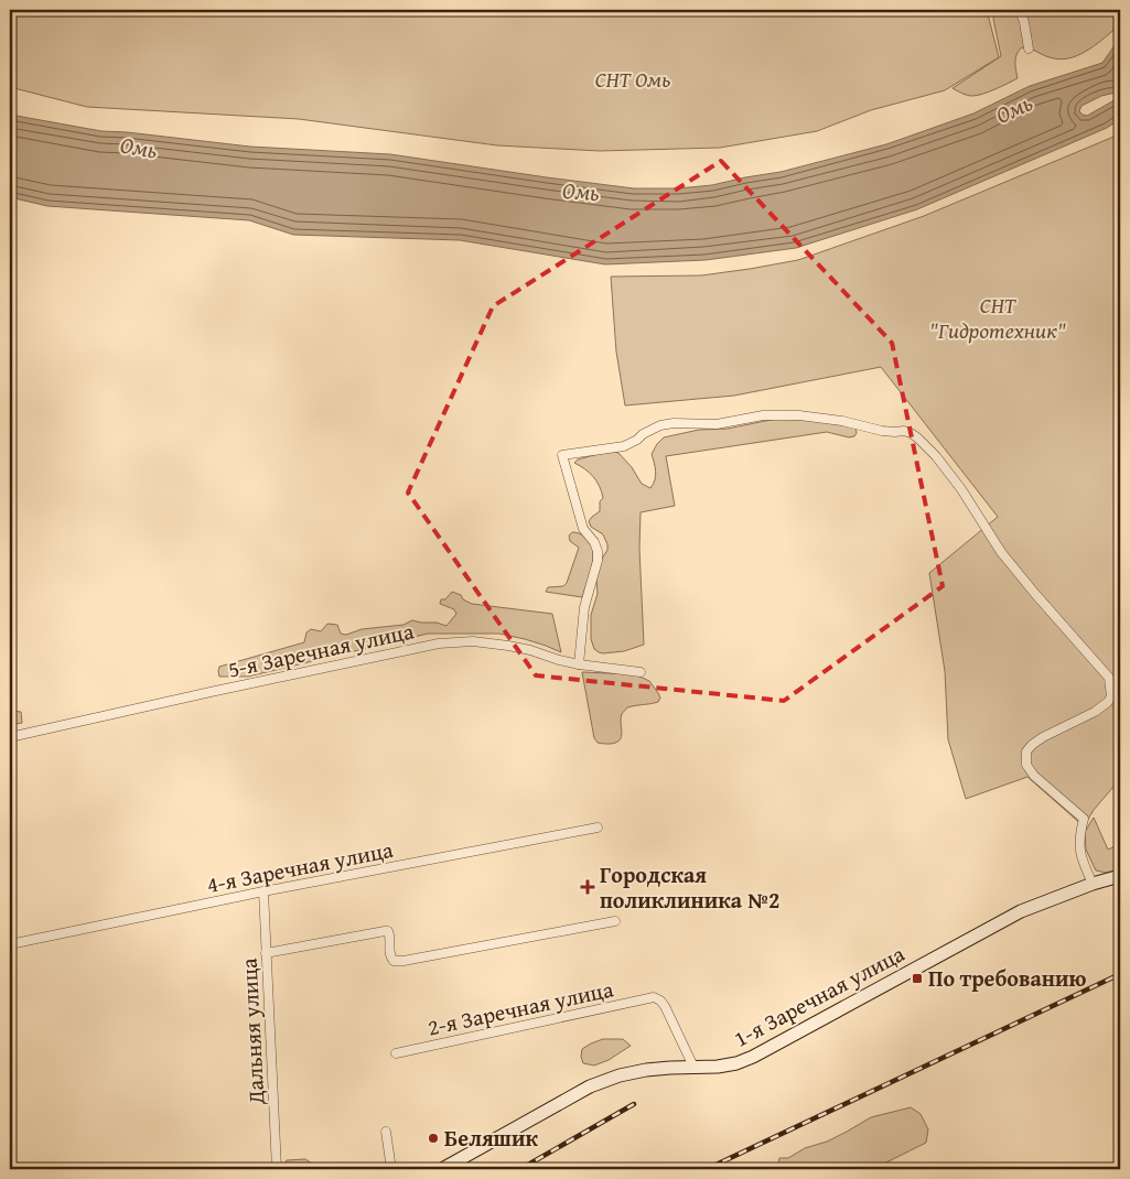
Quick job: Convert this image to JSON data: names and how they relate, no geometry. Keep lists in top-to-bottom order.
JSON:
{
  "streets": {
    "street": [
      "5-я Заречная улица",
      "4-я Заречная улица",
      "1-я Заречная улица",
      "2-я Заречная улица",
      "Дальняя улица"
    ]
  },
  "crossings": [
    ["4-я Заречная улица", "Дальняя улица"],
    ["1-я Заречная улица", "2-я Заречная улица"]
  ],
  "water": ["Омь"],
  "parks": ["СНТ Омь", "СНТ \"Гидротехник\""],
  "places": {
    "health": ["Городская поликлиника №2"],
    "transit": ["По требованию"],
    "other": ["Беляшик"]
  }
}
